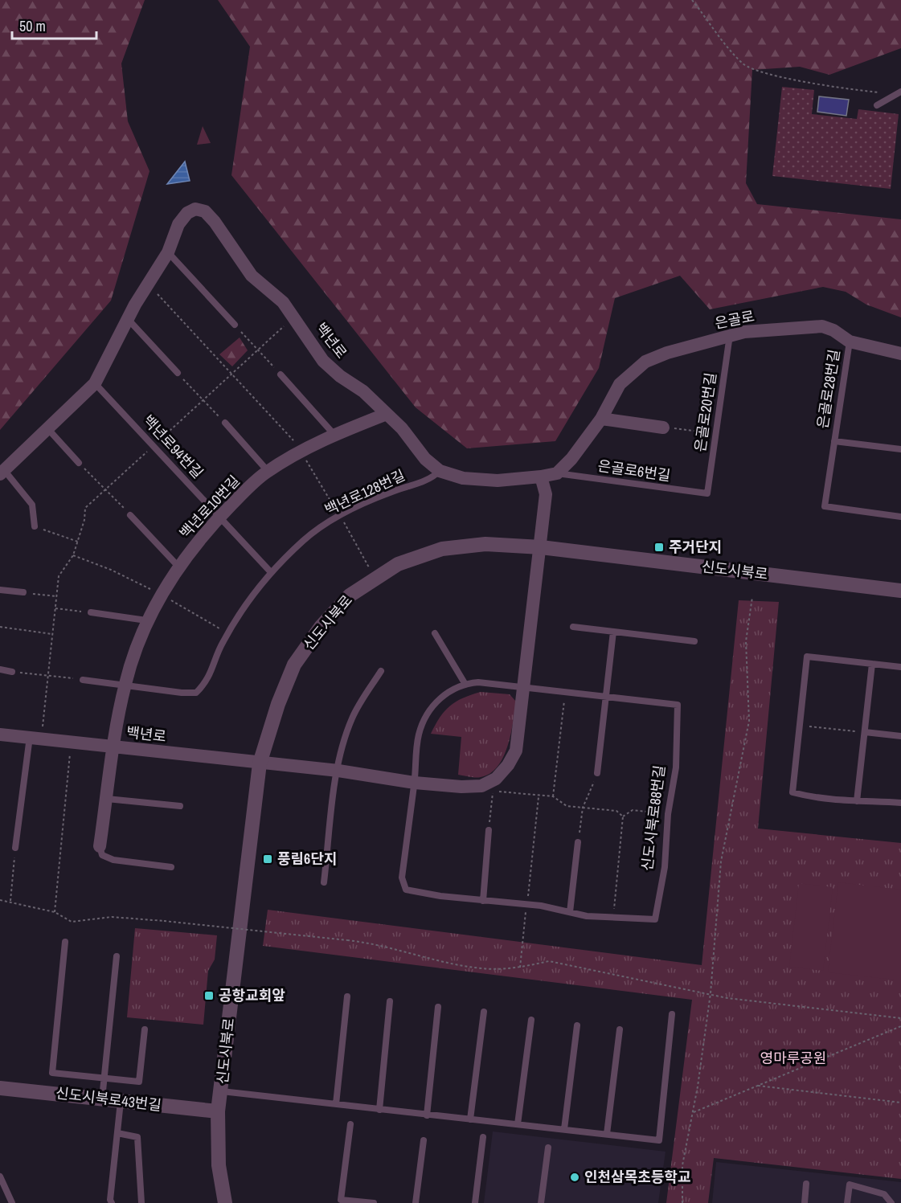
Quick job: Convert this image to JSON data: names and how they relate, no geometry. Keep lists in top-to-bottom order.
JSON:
{
  "streets": {
    "street": [
      "은골로",
      "백년로",
      "백년로10번길",
      "신도시북로",
      "신도시북로43번길"
    ],
    "lane": [
      "은골로28번길",
      "은골로20번길",
      "백년로94번길",
      "은골로6번길",
      "백년로128번길",
      "신도시북로88번길"
    ]
  },
  "crossings": [
    ["은골로", "은골로28번길"],
    ["은골로", "은골로20번길"],
    ["은골로", "은골로6번길"],
    ["백년로", "백년로94번길"],
    ["백년로", "백년로128번길"],
    ["백년로", "백년로10번길"],
    ["백년로", "신도시북로"],
    ["은골로20번길", "은골로6번길"],
    ["백년로94번길", "백년로128번길"],
    ["백년로94번길", "백년로10번길"],
    ["백년로128번길", "백년로10번길"],
    ["신도시북로", "신도시북로43번길"]
  ],
  "parks": ["영마루공원"],
  "places": {
    "transit": ["주거단지", "풍림6단지", "공항교회앞"],
    "other": ["인천삼목초등학교"]
  },
  "scale_bar": "50 m"
}
